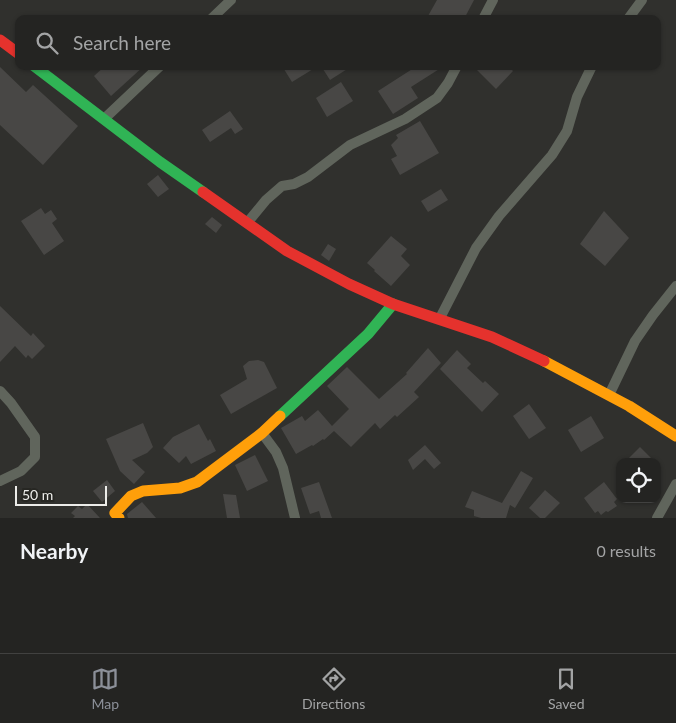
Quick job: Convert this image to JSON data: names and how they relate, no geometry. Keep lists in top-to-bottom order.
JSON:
{
  "scale_bar": "50 m",
  "page": {
    "search": "Search here",
    "scale": "50 m",
    "heading": ["Nearby", "0 results"],
    "nav": ["Map", "Directions", "Saved"]
  }
}
